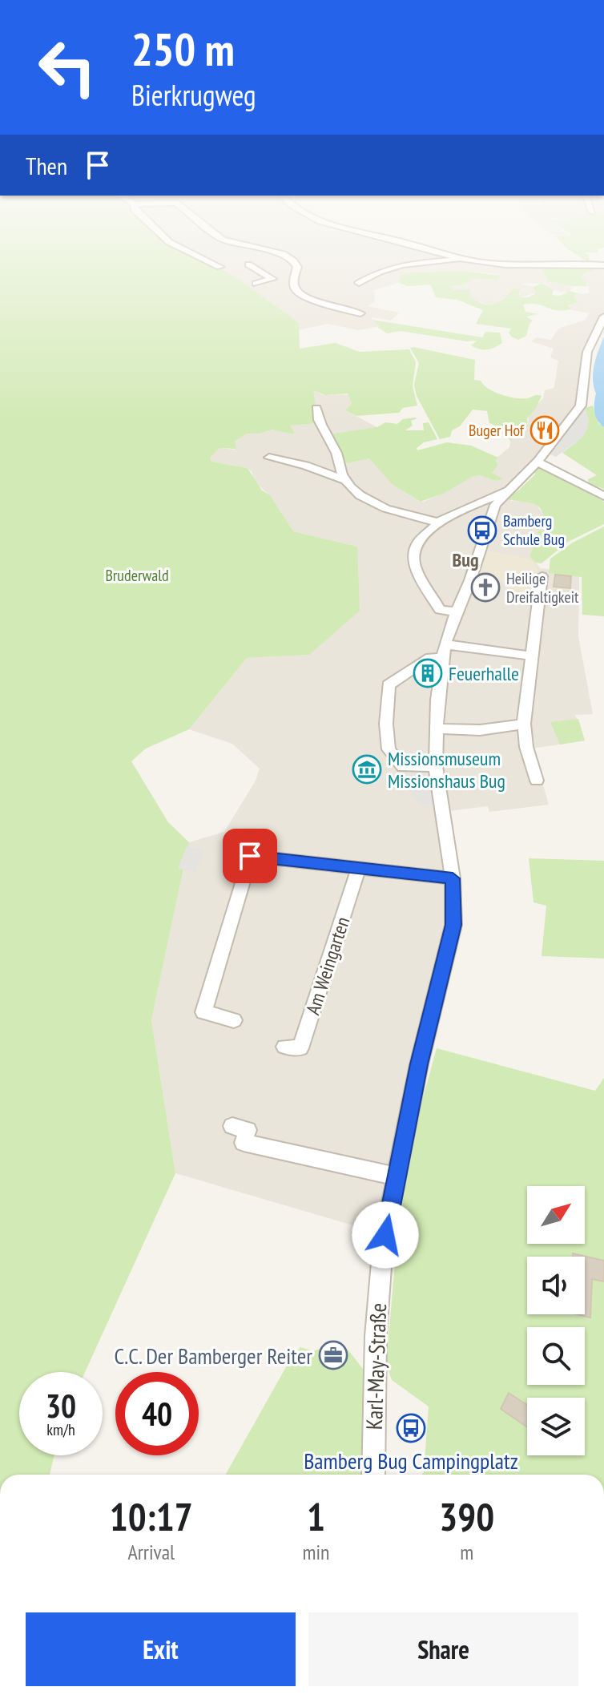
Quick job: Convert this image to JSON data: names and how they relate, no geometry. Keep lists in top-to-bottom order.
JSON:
{
  "streets": {
    "street": ["Am Weingarten", "Karl-May-Straße"]
  },
  "districts": ["Bug"],
  "parks": ["Bruderwald"],
  "places": {
    "restaurant": ["Buger Hof"],
    "bus stop": ["Bamberg Schule Bug", "Bamberg Bug Campingplatz"],
    "church": ["Heilige Dreifaltigkeit"],
    "building": ["Feuerhalle"],
    "museum": ["Missionsmuseum Missionshaus Bug"],
    "office": ["C.C. Der Bamberger Reiter"]
  },
  "north": "top right",
  "page": {
    "turn": ["250 m", "Bierkrugweg"],
    "then": "Then",
    "speed": "30 km/h",
    "limit": "40",
    "eta": [
      "10:17",
      "Arrival",
      "1",
      "min",
      "390",
      "m"
    ],
    "buttons": ["Exit", "Share"]
  }
}
